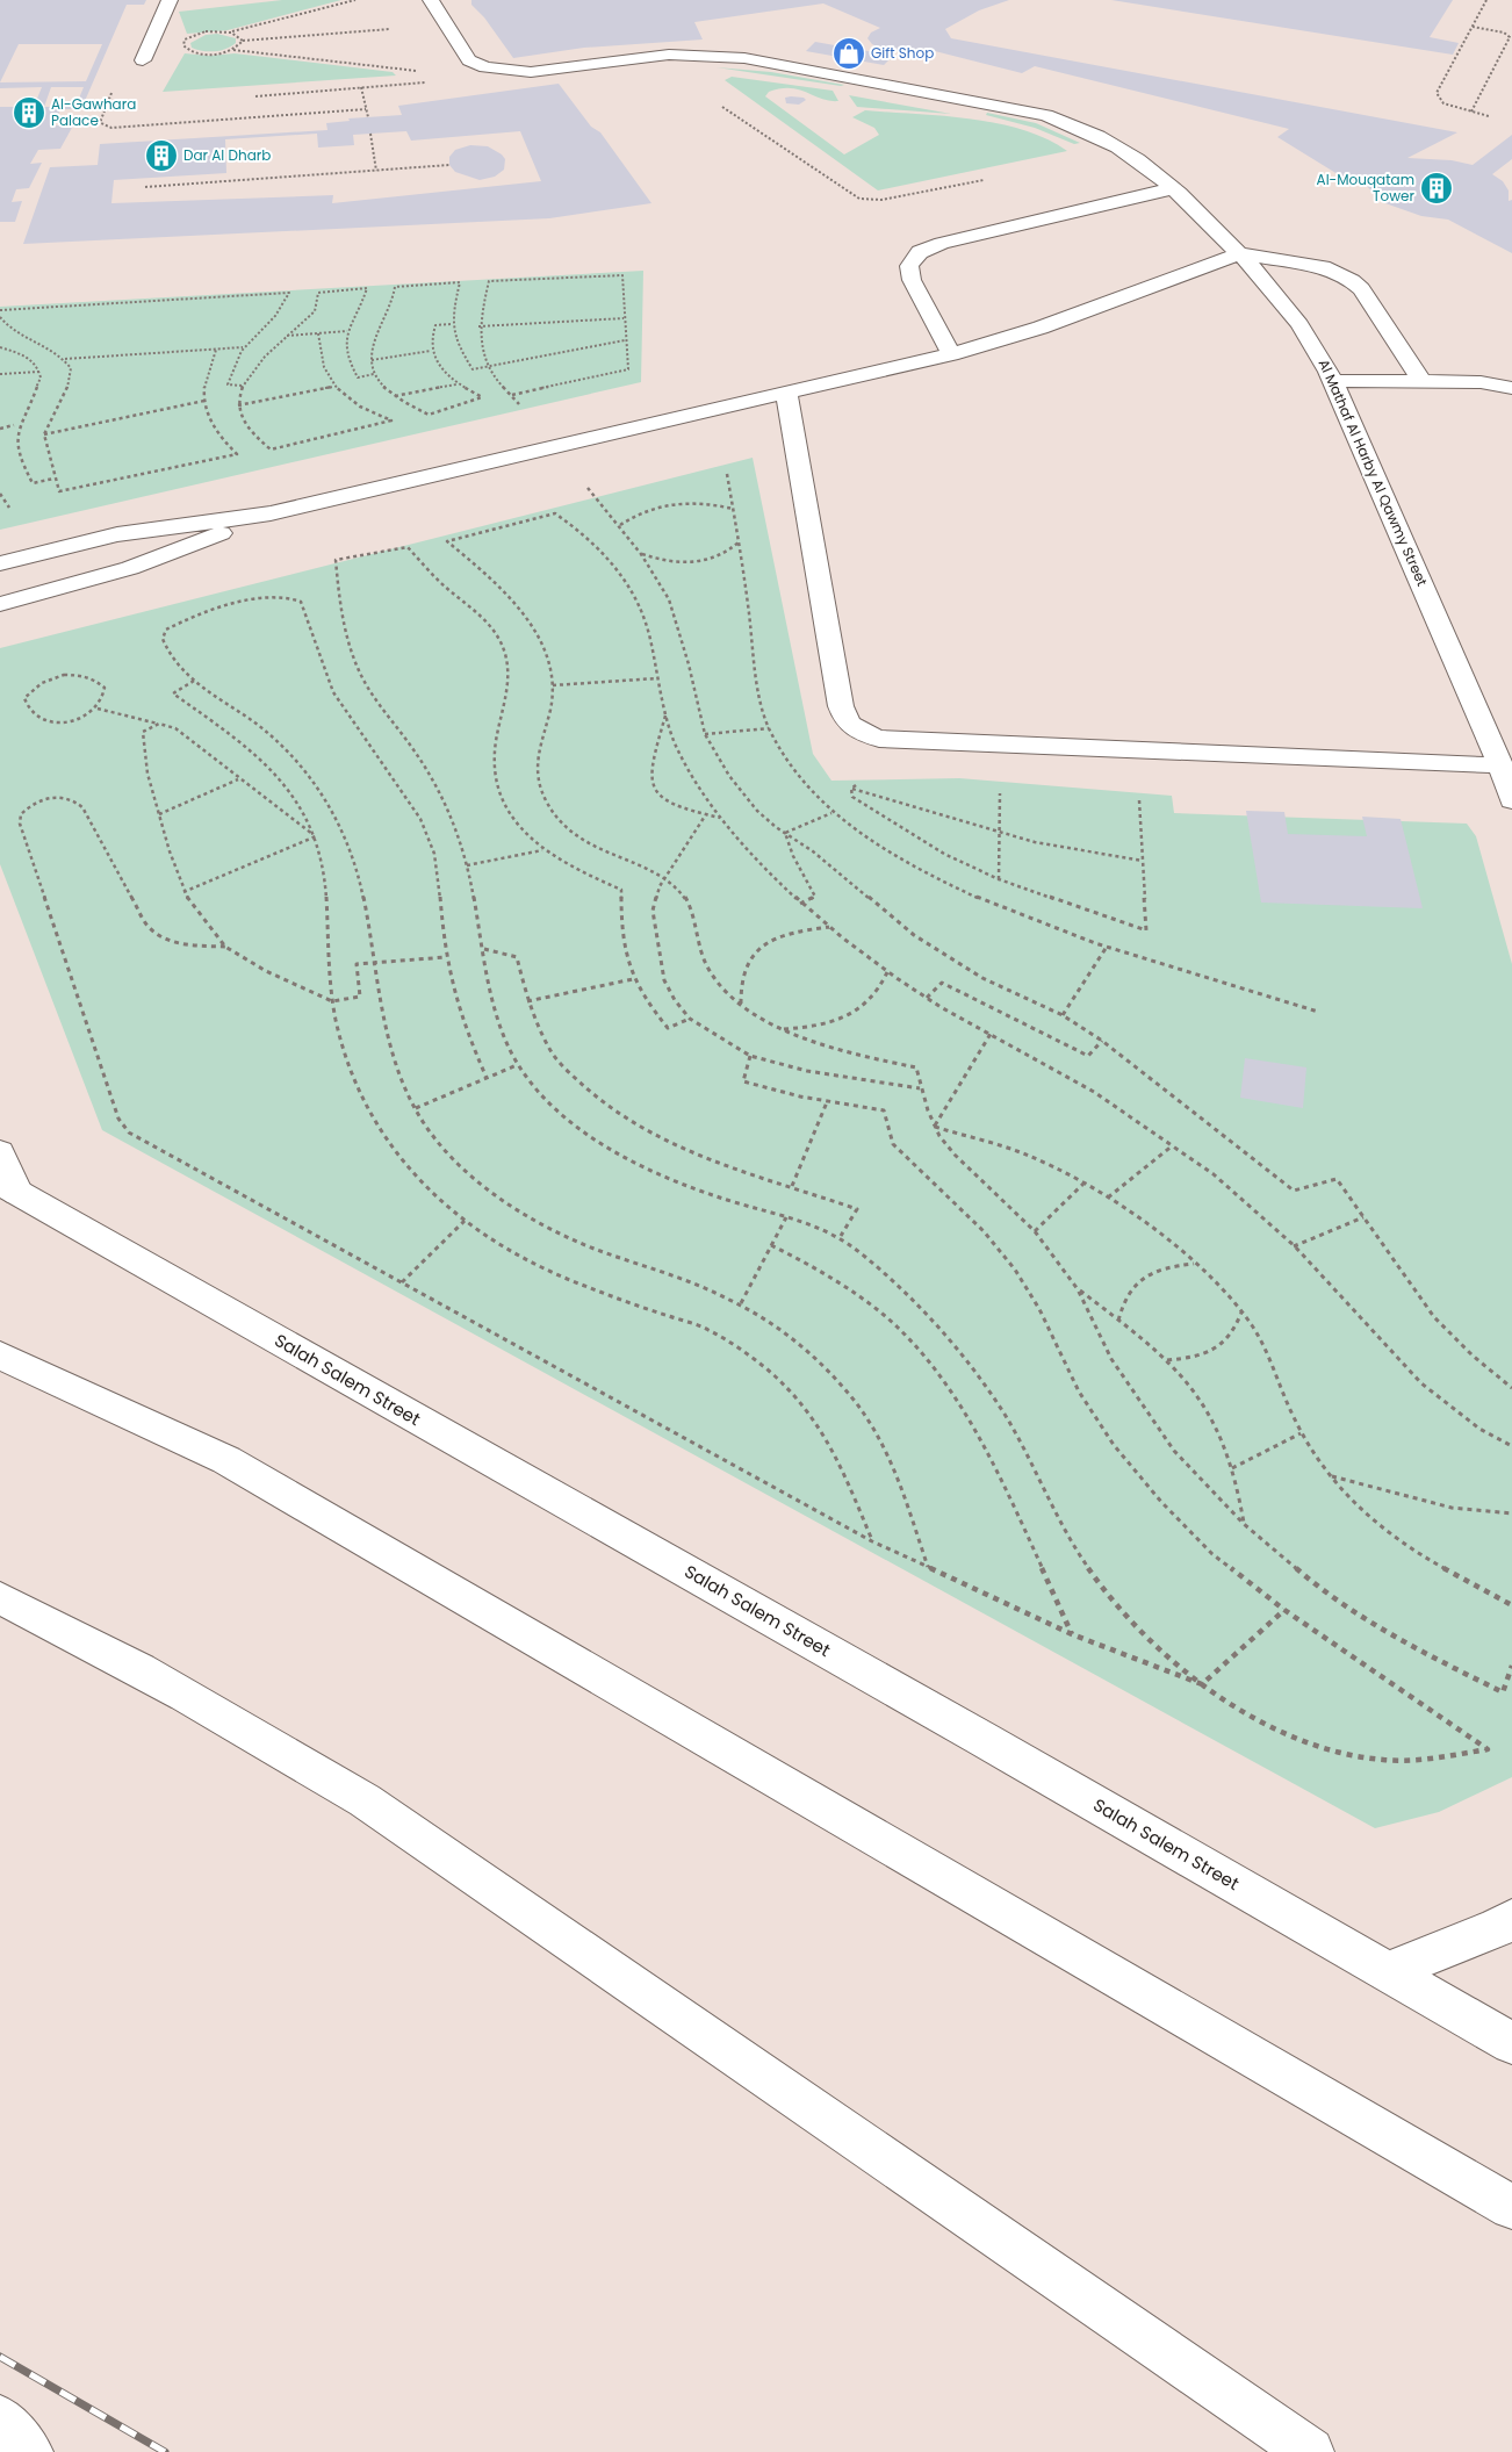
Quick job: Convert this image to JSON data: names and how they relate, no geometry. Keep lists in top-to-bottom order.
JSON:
{
  "streets": {
    "main road": ["Al Mathaf Al Harby Al Qawmy Street", "Salah Salem Street"]
  },
  "places": {
    "shop": ["Gift Shop"],
    "building": ["Al-Gawhara Palace", "Dar Al Dharb", "Al-Mouqatam Tower"]
  }
}
